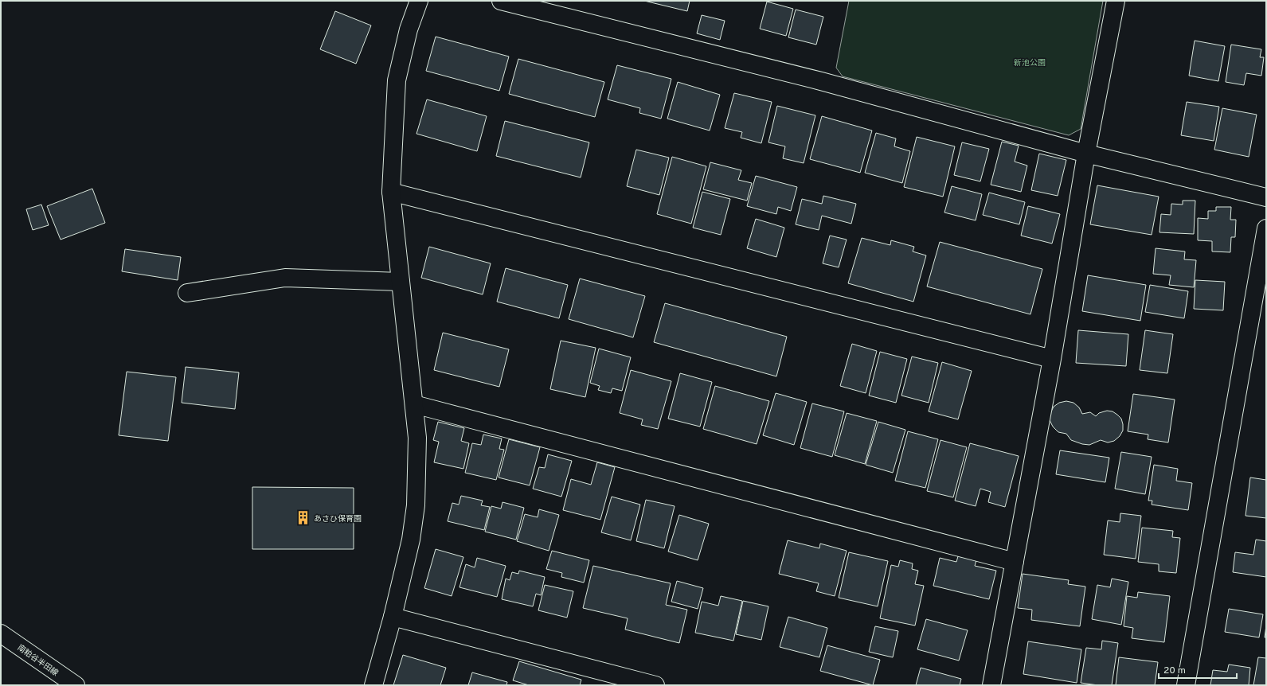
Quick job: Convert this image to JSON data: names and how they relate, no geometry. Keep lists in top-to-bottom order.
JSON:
{
  "streets": {
    "street": ["南粕谷半田線"]
  },
  "parks": ["新池公園"],
  "places": {
    "building": ["あさひ保育園"]
  },
  "scale_bar": "20 m"
}
